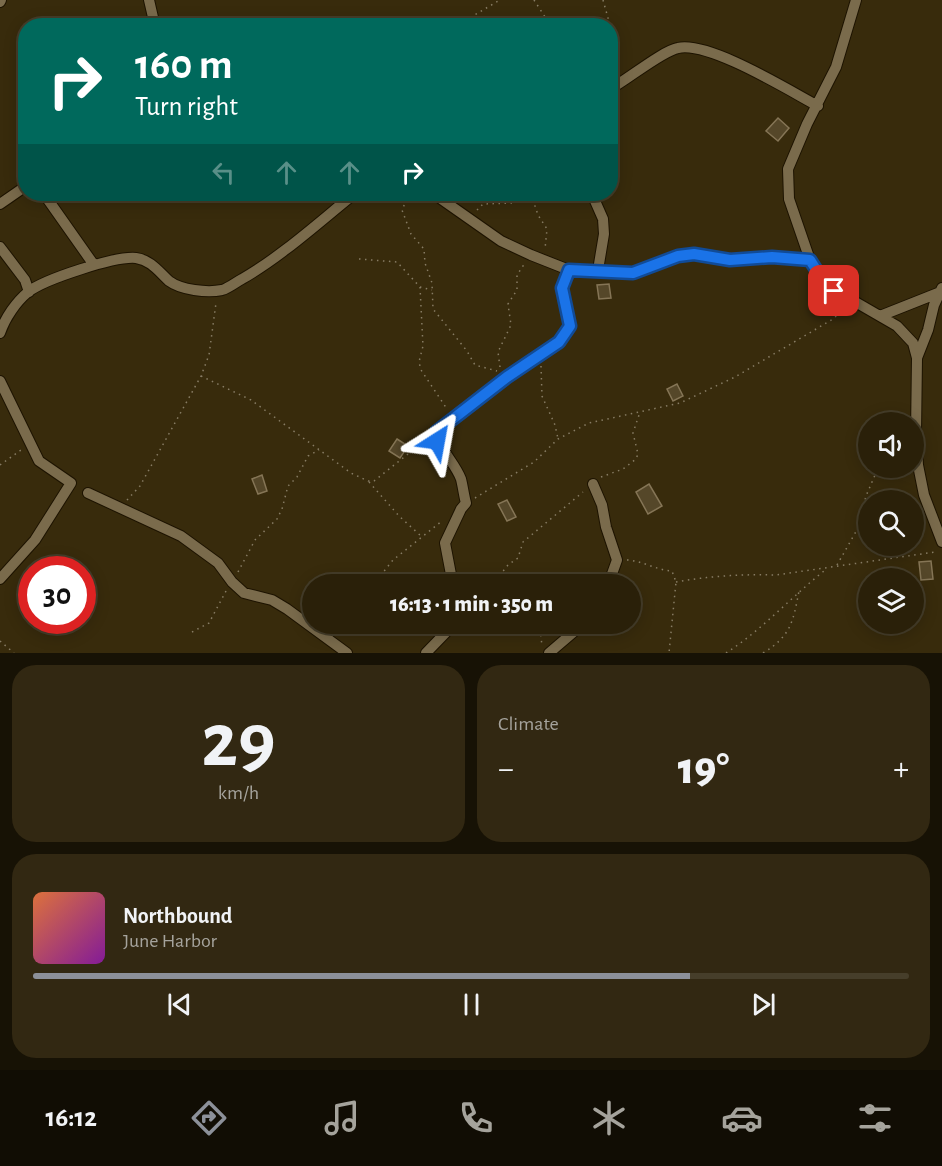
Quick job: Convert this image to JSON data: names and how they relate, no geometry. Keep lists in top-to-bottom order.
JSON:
{
  "page": {
    "turn": ["160 m", "Turn right"],
    "limit": "30",
    "trip": "16:13 · 1 min · 350 m",
    "tile": [
      ["29", "km/h"],
      "Climate"
    ],
    "heat": ["−", "19°", "+"],
    "song": ["Northbound", "June Harbor"],
    "tabs": "16:12"
  }
}
